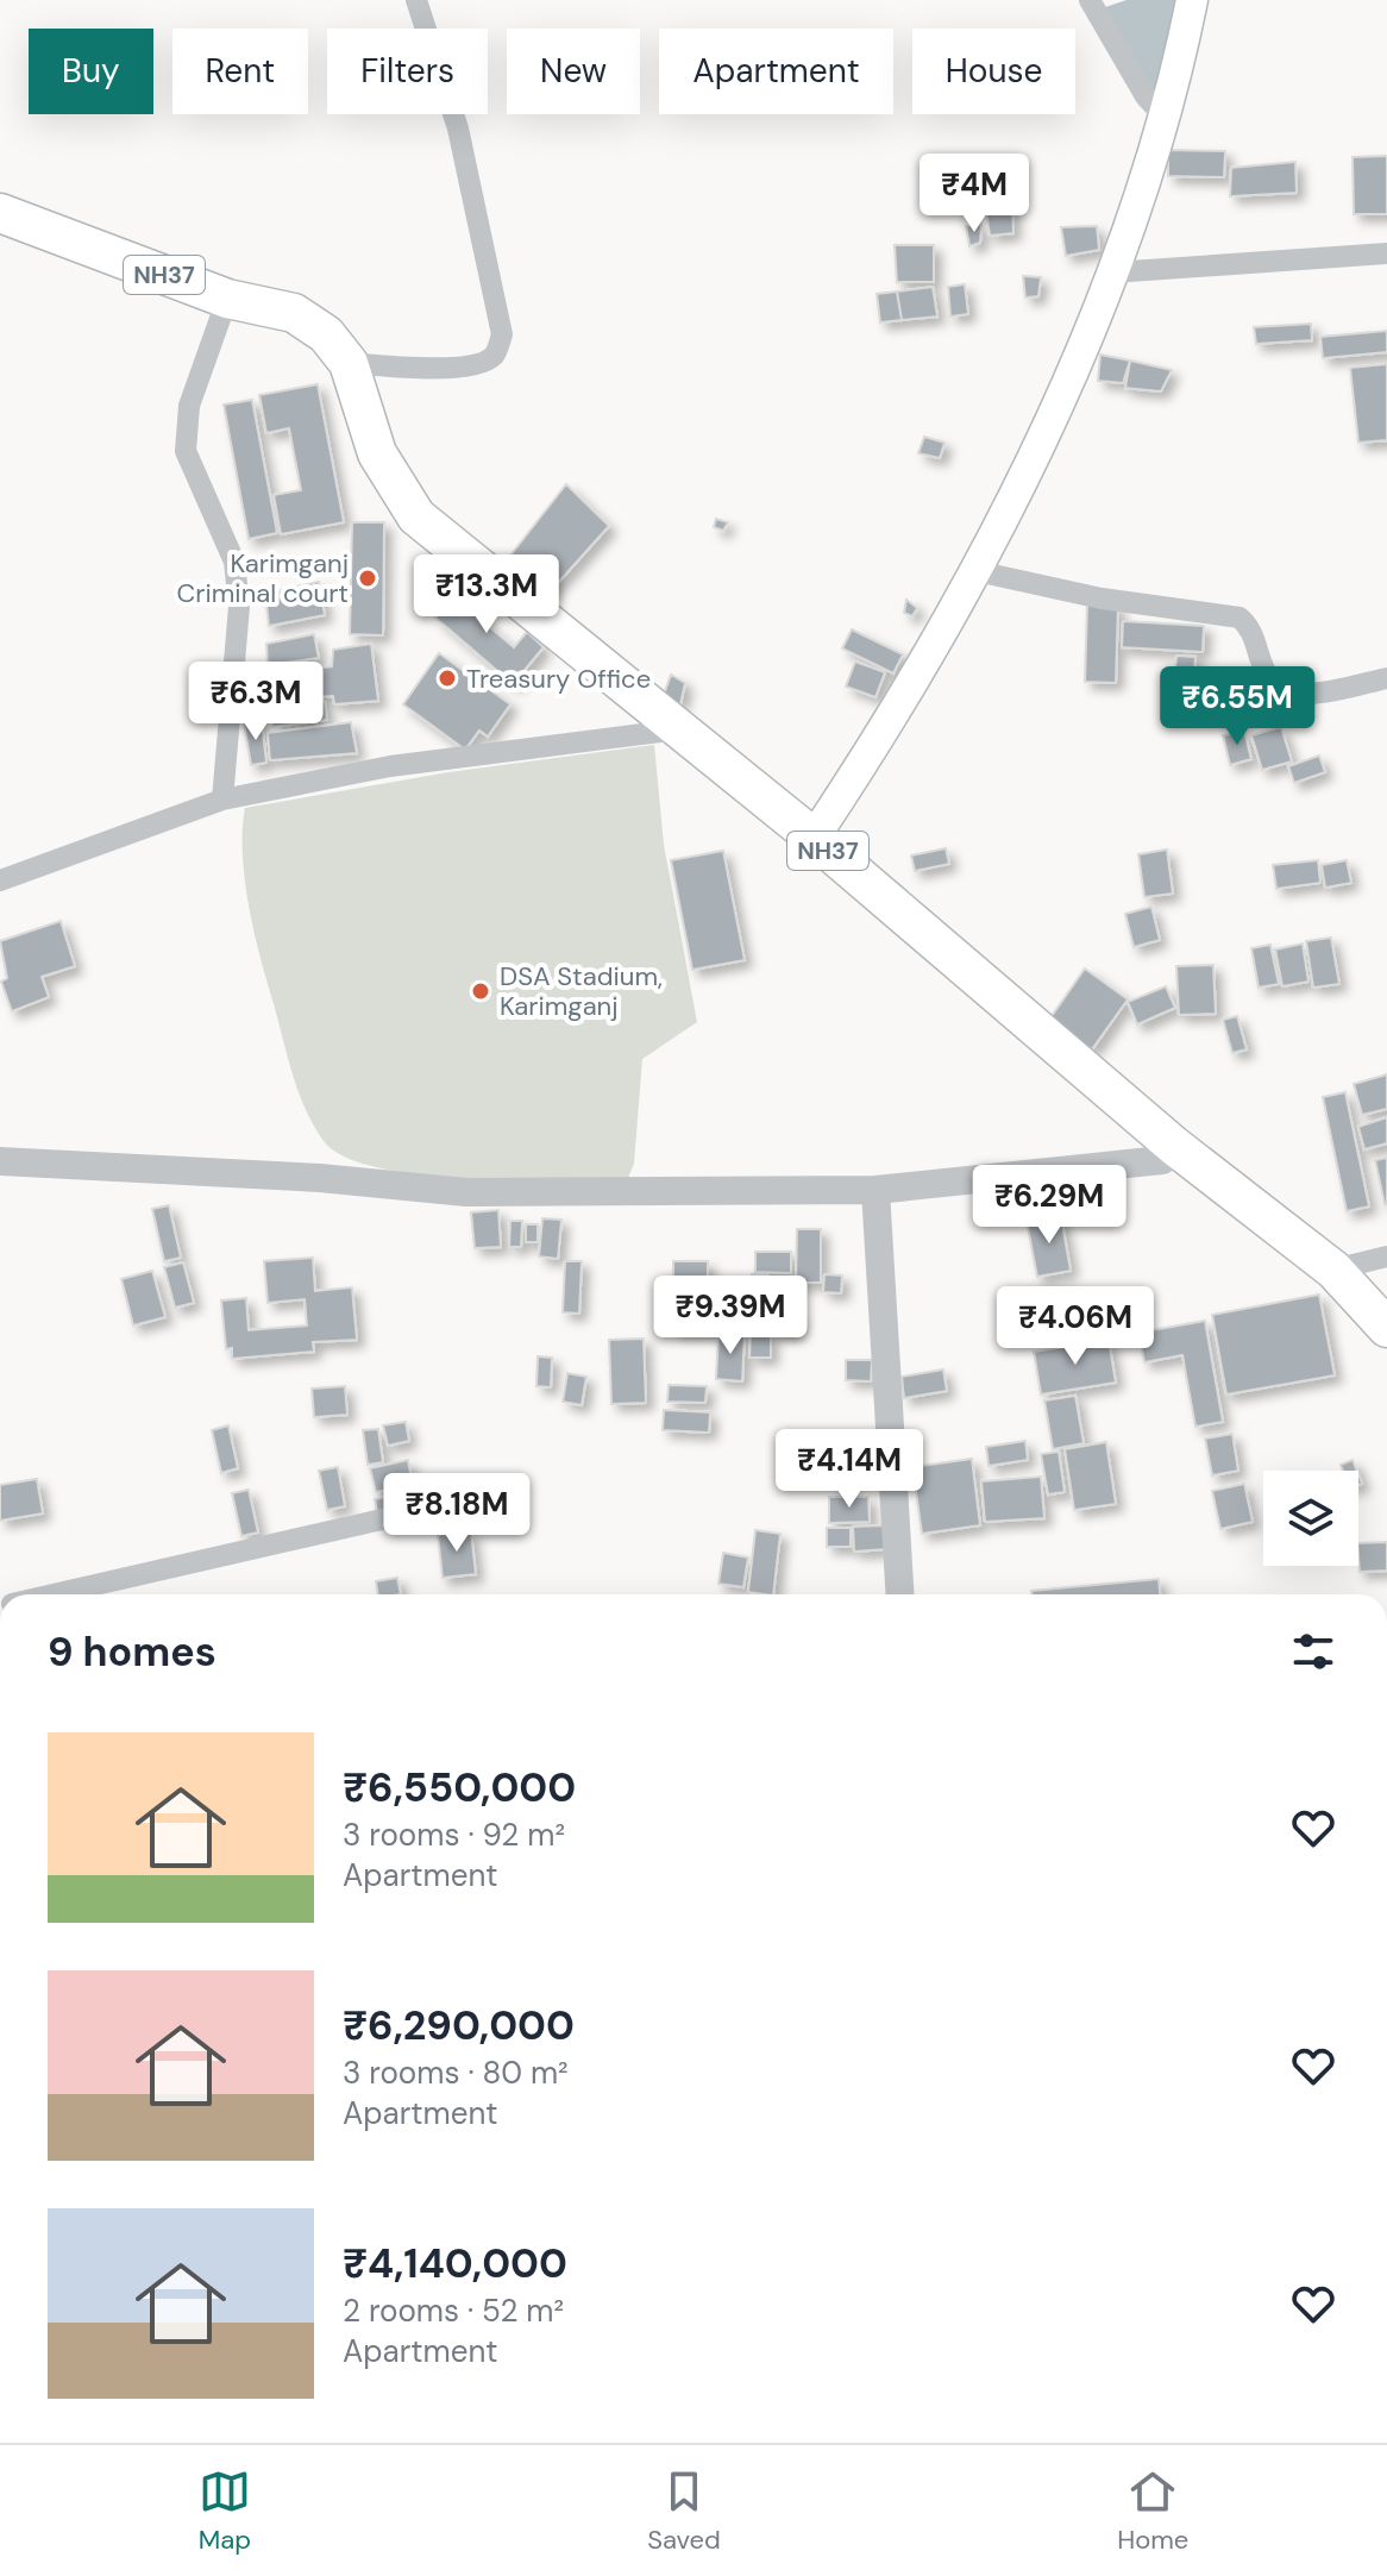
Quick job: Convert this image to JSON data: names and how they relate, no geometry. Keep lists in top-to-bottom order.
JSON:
{
  "streets": {
    "highway": ["NH37"]
  },
  "places": ["Karimganj Criminal court", "Treasury Office", "DSA Stadium, Karimganj"],
  "page": {
    "chip": [
      "Buy",
      "Rent",
      "Filters",
      "New",
      "Apartment",
      "House"
    ],
    "price": [
      "₹4M",
      "₹13.3M",
      "₹6.3M",
      "₹6.55M",
      "₹6.29M",
      "₹9.39M",
      "₹4.06M",
      "₹4.14M",
      "₹8.18M"
    ],
    "heading": "9 homes",
    "list": [
      {
        "name": "₹6,550,000",
        "note": "3 rooms · 92 m² · Apartment"
      },
      {
        "name": "₹6,290,000",
        "note": "3 rooms · 80 m² · Apartment"
      },
      {
        "name": "₹4,140,000",
        "note": "2 rooms · 52 m² · Apartment"
      }
    ],
    "tabs": ["Map", "Saved", "Home"]
  }
}
